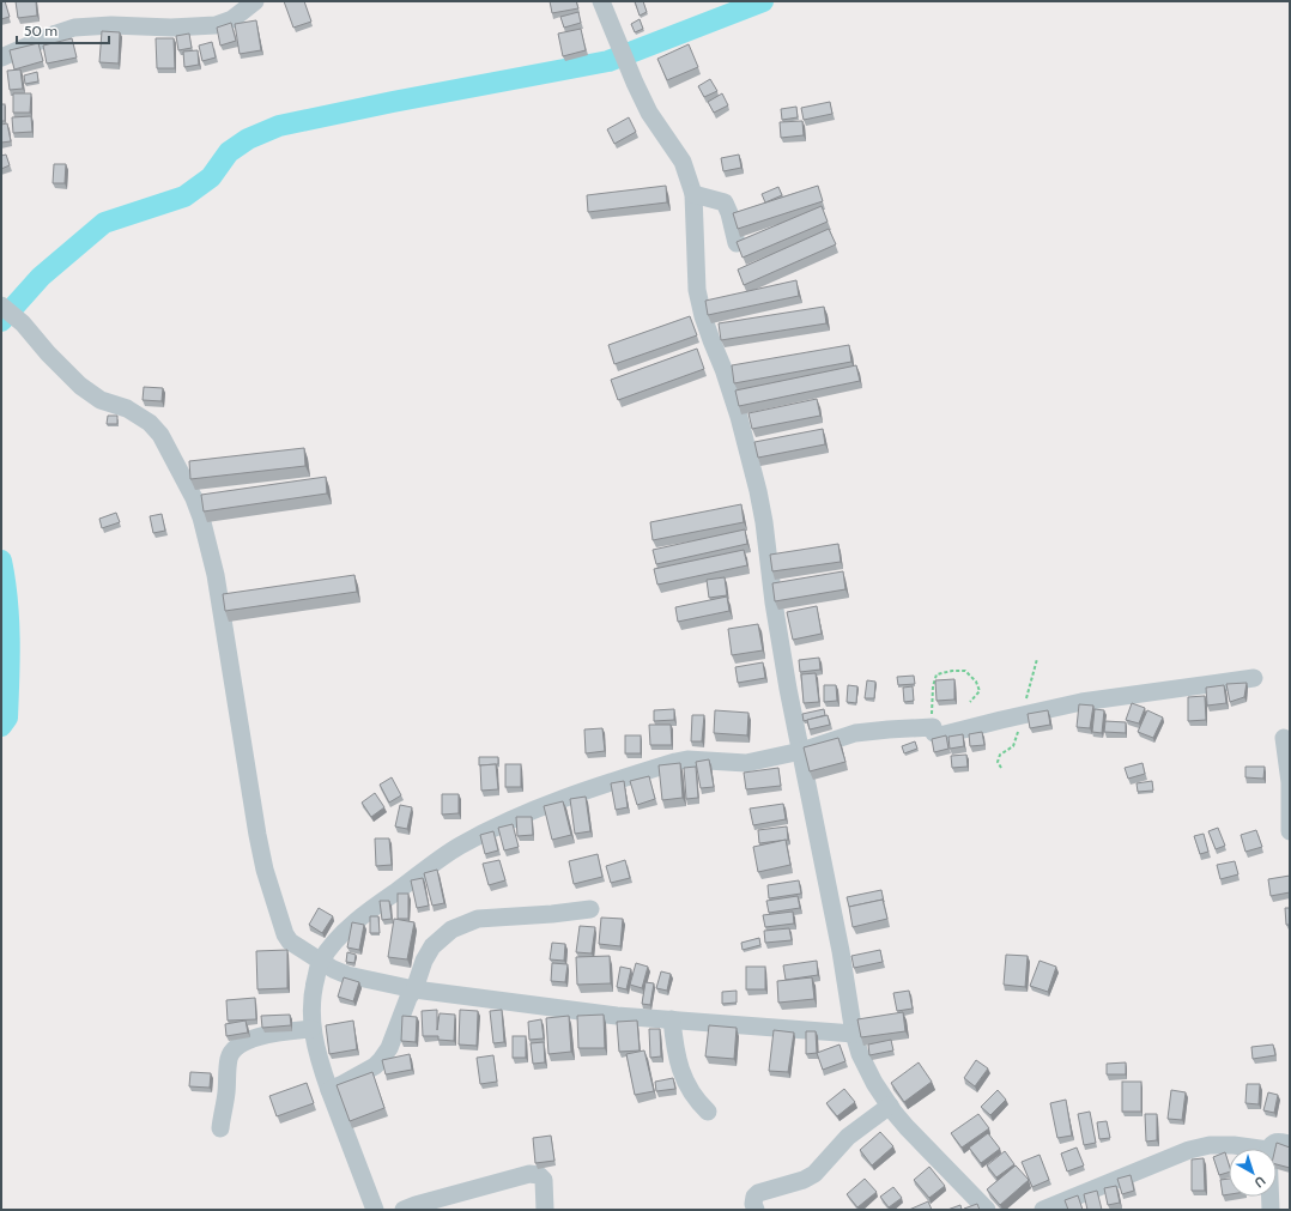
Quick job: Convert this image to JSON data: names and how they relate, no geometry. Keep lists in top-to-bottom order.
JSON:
{
  "scale_bar": "50 m",
  "north": "bottom right"
}
